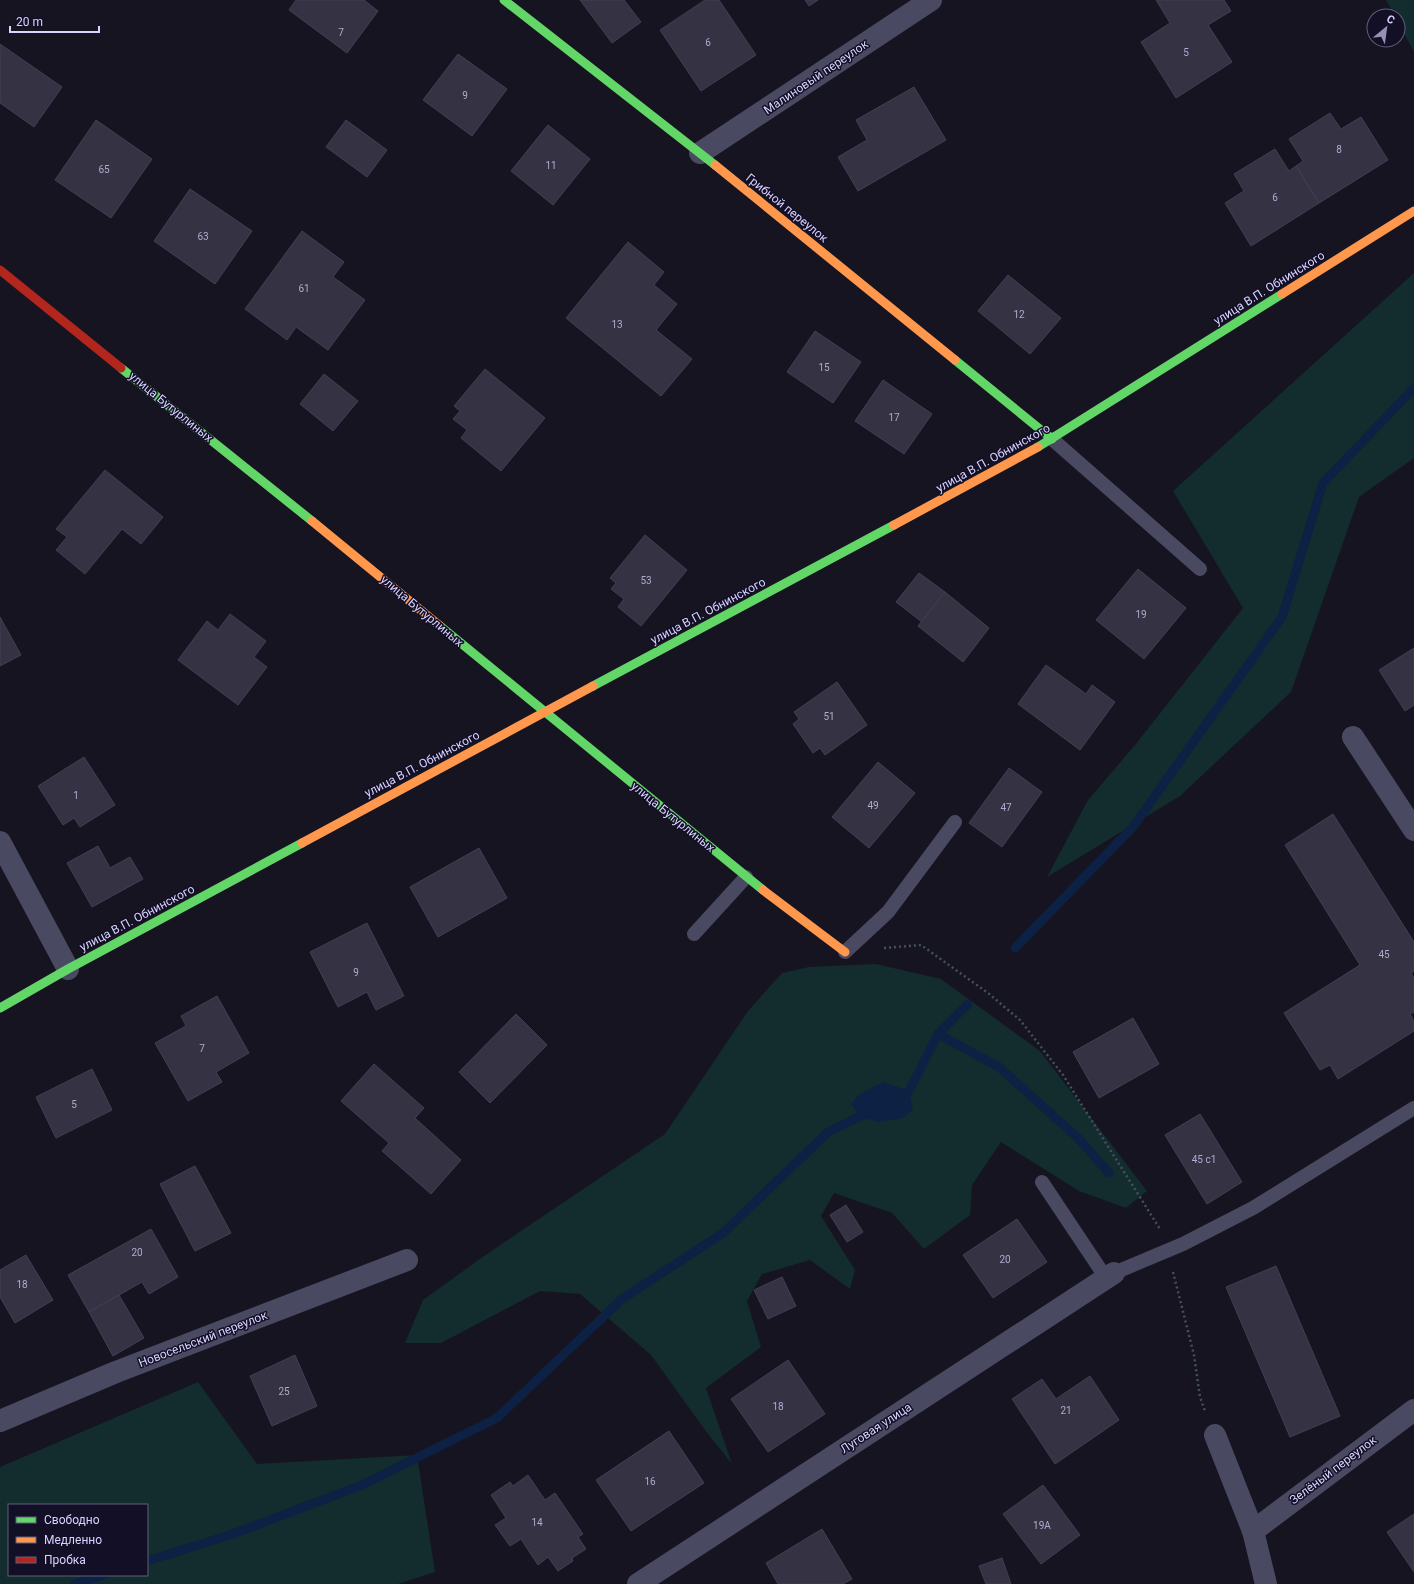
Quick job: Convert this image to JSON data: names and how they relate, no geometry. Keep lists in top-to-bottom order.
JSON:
{
  "streets": {
    "street": [
      "Малиновый переулок",
      "Грибной переулок",
      "улица В.П. Обнинского",
      "улица Бутурлиных",
      "Новосельский переулок",
      "Луговая улица",
      "Зелёный переулок"
    ]
  },
  "crossings": [
    ["Малиновый переулок", "Грибной переулок"],
    ["Грибной переулок", "улица В.П. Обнинского"],
    ["улица В.П. Обнинского", "улица Бутурлиных"]
  ],
  "house_numbers": [
    "7",
    "6",
    "5",
    "9",
    "8",
    "11",
    "65",
    "6",
    "63",
    "61",
    "12",
    "13",
    "15",
    "17",
    "53",
    "19",
    "51",
    "1",
    "49",
    "47",
    "45",
    "9",
    "7",
    "5",
    "45 с1",
    "20",
    "20",
    "18",
    "25",
    "18",
    "21",
    "16",
    "14",
    "19А"
  ],
  "legend": ["Свободно", "Медленно", "Пробка"],
  "scale_bar": "20 m",
  "north": "top right"
}
